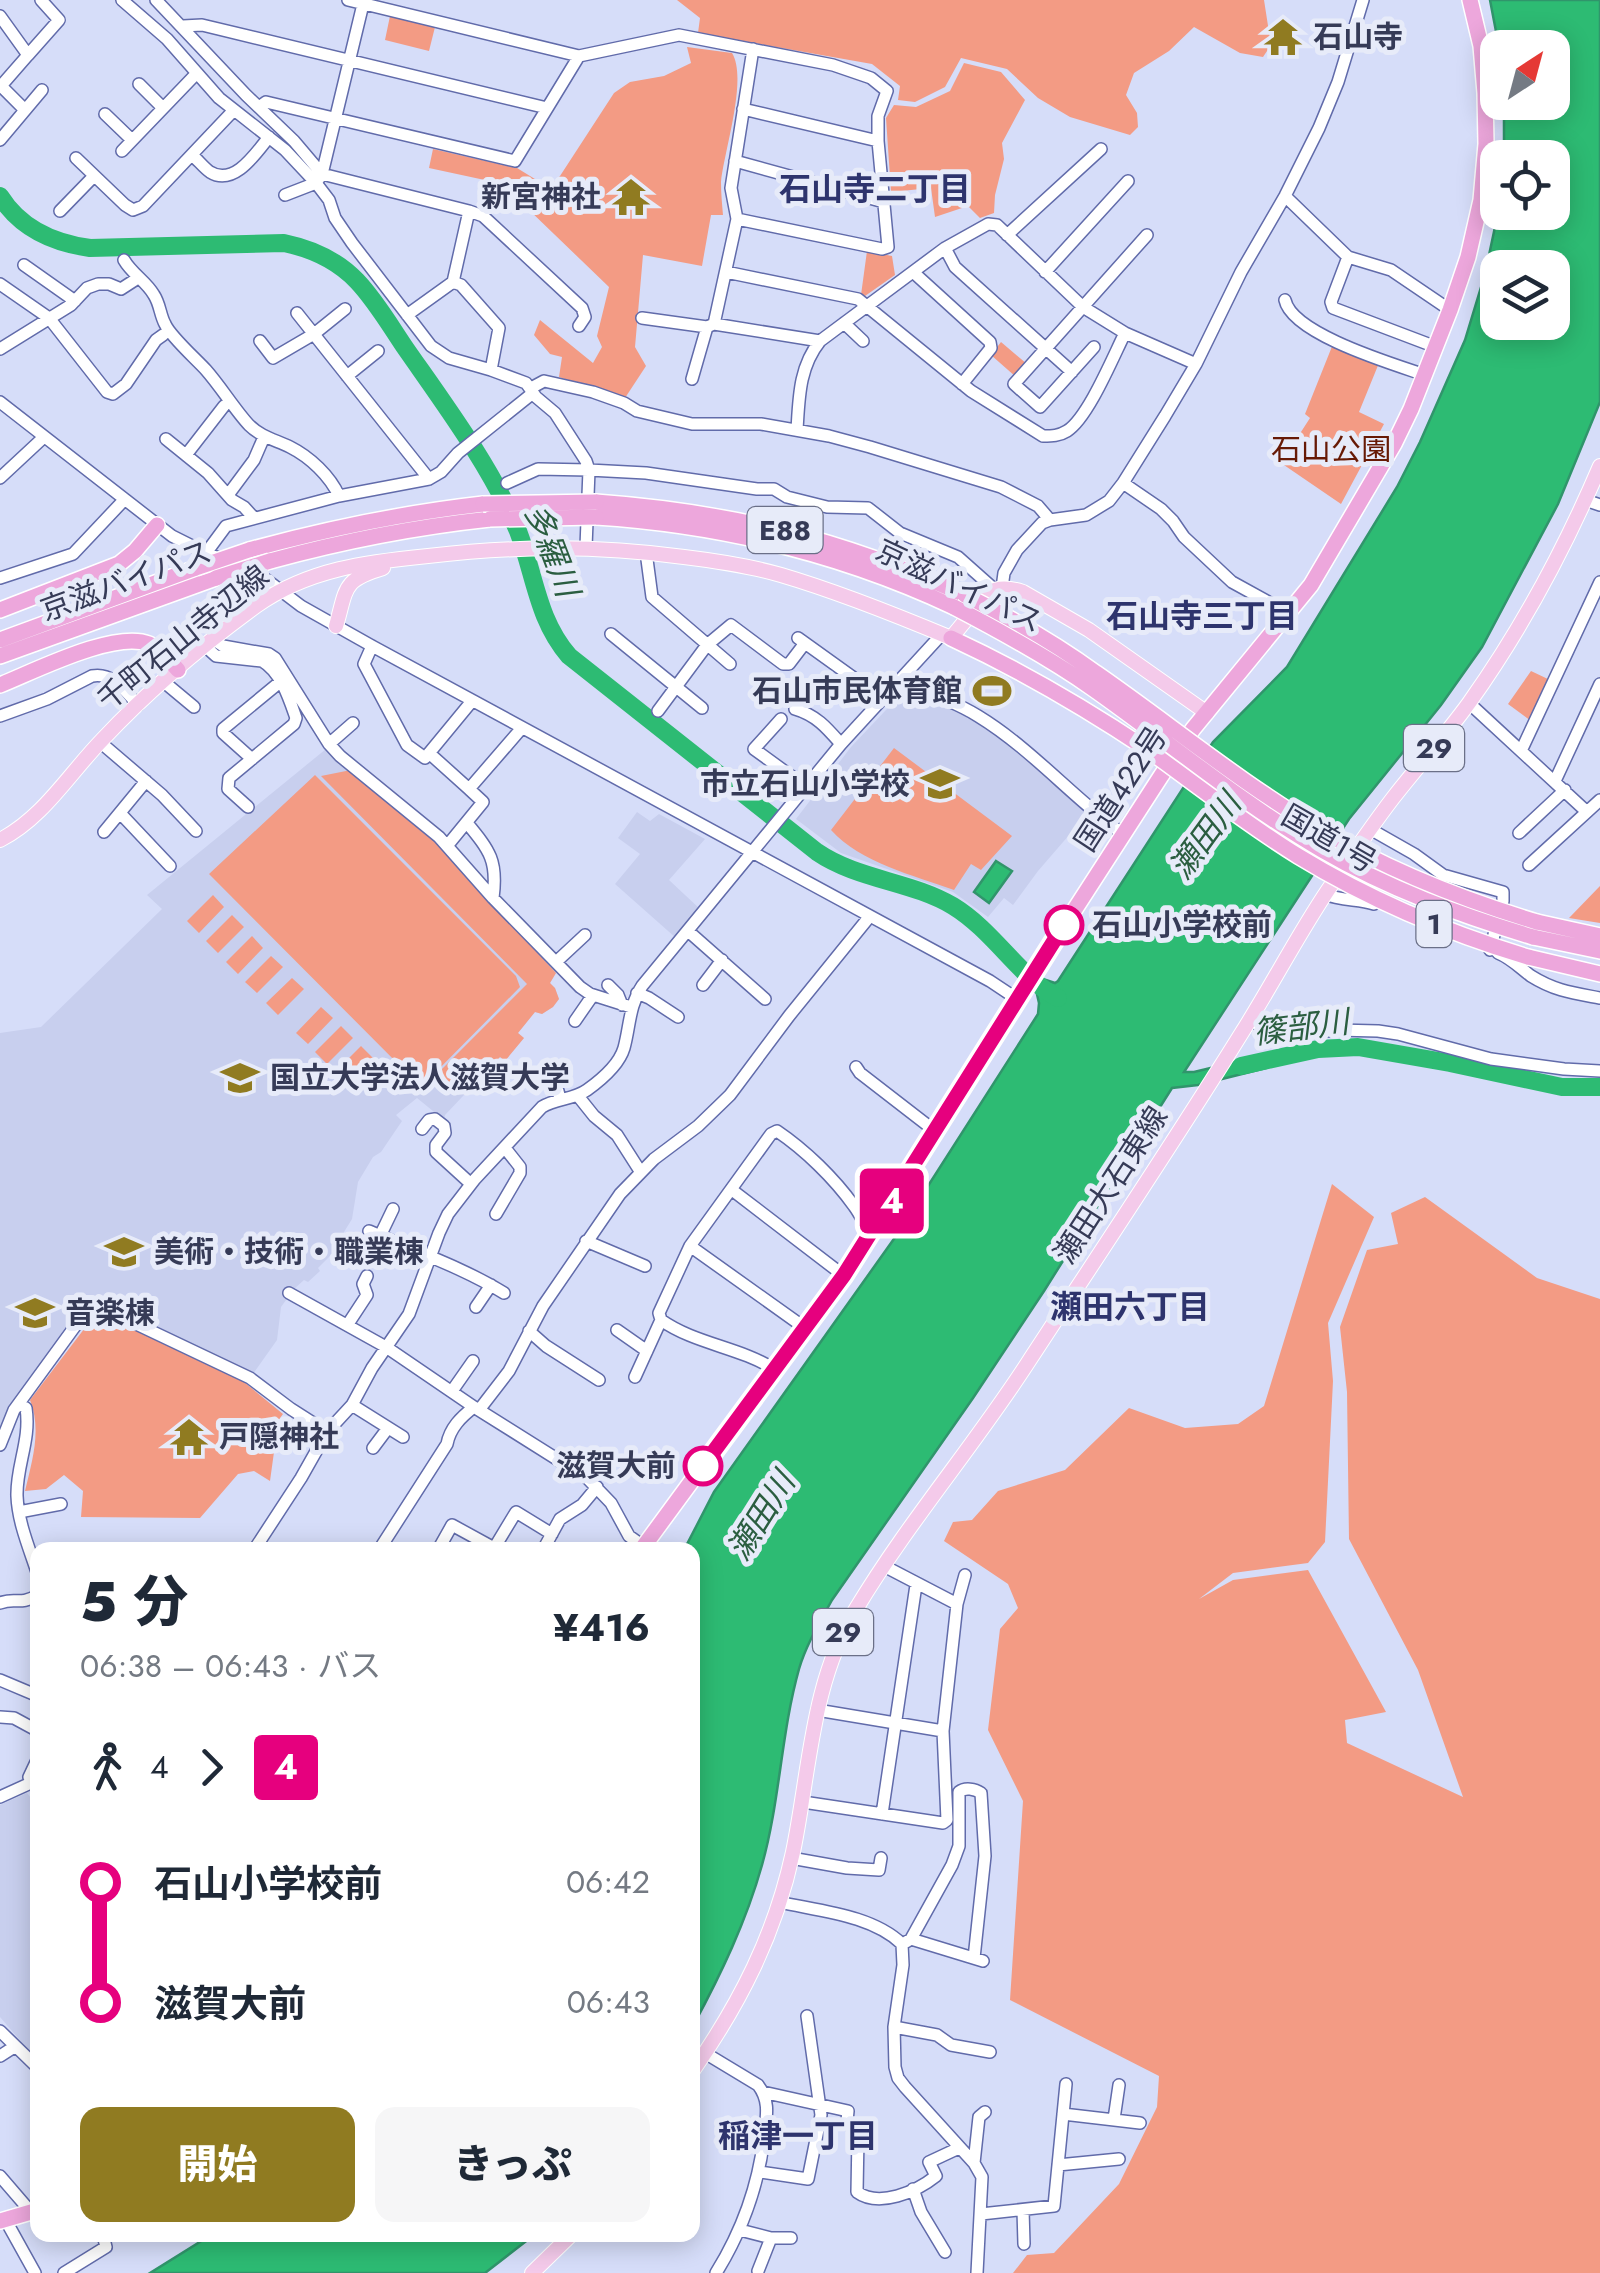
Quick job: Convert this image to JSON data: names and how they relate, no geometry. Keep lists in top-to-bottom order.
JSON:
{
  "streets": {
    "highway": [
      "E88",
      "京滋バイパス",
      "国道422号",
      "国道1号",
      "1"
    ],
    "main road": ["千町石山寺辺線", "29", "瀬田大石東線"]
  },
  "crossings": [
    ["千町石山寺辺線", "国道1号"]
  ],
  "districts": [
    "石山寺二丁目",
    "石山寺三丁目",
    "瀬田六丁目",
    "稲津一丁目"
  ],
  "water": ["多羅川", "瀬田川", "篠部川"],
  "parks": ["石山公園"],
  "places": {
    "temple": ["石山寺", "新宮神社", "戸隠神社"],
    "sports": ["石山市民体育館"],
    "school or university": [
      "市立石山小学校",
      "国立大学法人滋賀大学",
      "美術・技術・職業棟",
      "音楽棟"
    ],
    "other": ["石山小学校前", "滋賀大前"]
  },
  "lines": ["bus line 4"],
  "north": "top right",
  "page": {
    "on_map": "4",
    "heading": ["5 分", "06:38 – 06:43 · バス", "¥416"],
    "legs": ["4", "4"],
    "list": [
      {
        "name": "石山小学校前",
        "value": "06:42"
      },
      {
        "name": "滋賀大前",
        "value": "06:43"
      }
    ],
    "buttons": ["開始", "きっぷ"]
  }
}
